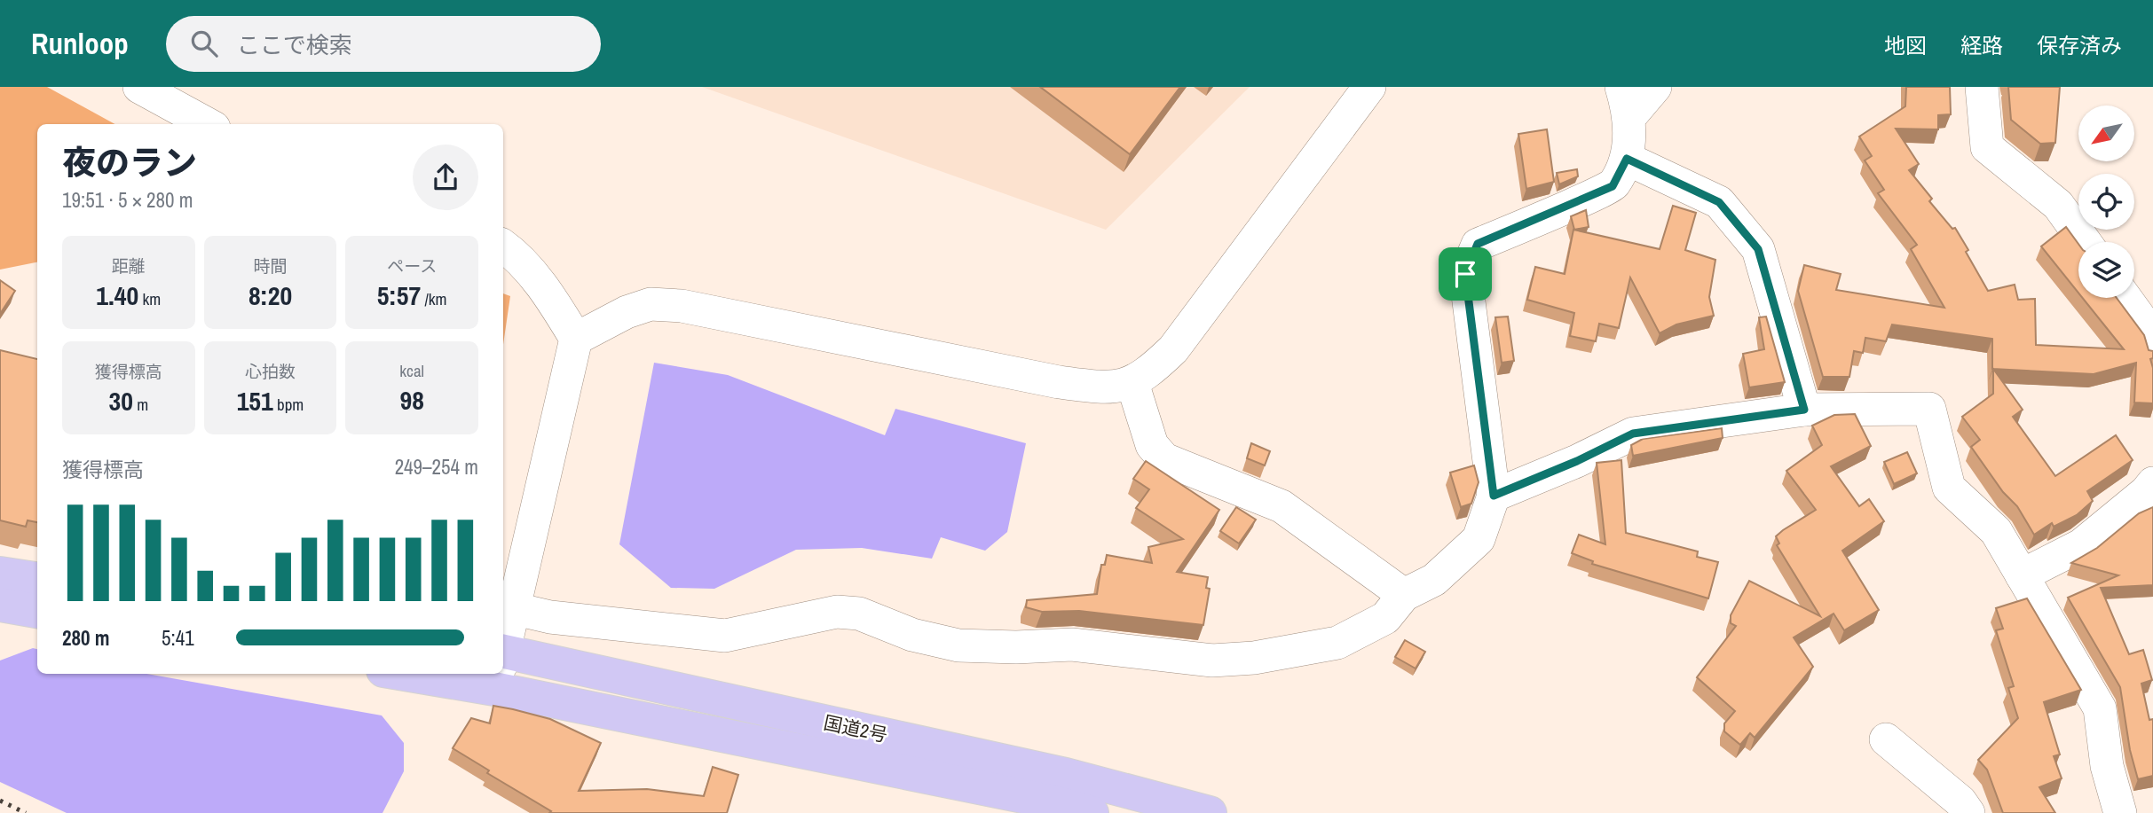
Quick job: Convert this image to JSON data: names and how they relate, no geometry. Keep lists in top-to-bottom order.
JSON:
{
  "streets": {
    "highway": ["国道2号"]
  },
  "north": "bottom left",
  "page": {
    "header": "Runloop",
    "search": "ここで検索",
    "nav": ["地図", "経路", "保存済み"],
    "heading": ["夜のラン", "19:51 · 5 × 280 m"],
    "stats": [
      ["距離", "1.40 km"],
      ["時間", "8:20"],
      ["ペース", "5:57 /km"],
      ["獲得標高", "30 m"],
      ["心拍数", "151 bpm"],
      ["kcal", "98"]
    ],
    "chart": ["獲得標高", "249–254 m"],
    "list": [
      {
        "name": "280 m",
        "note": "5:41"
      }
    ]
  }
}
